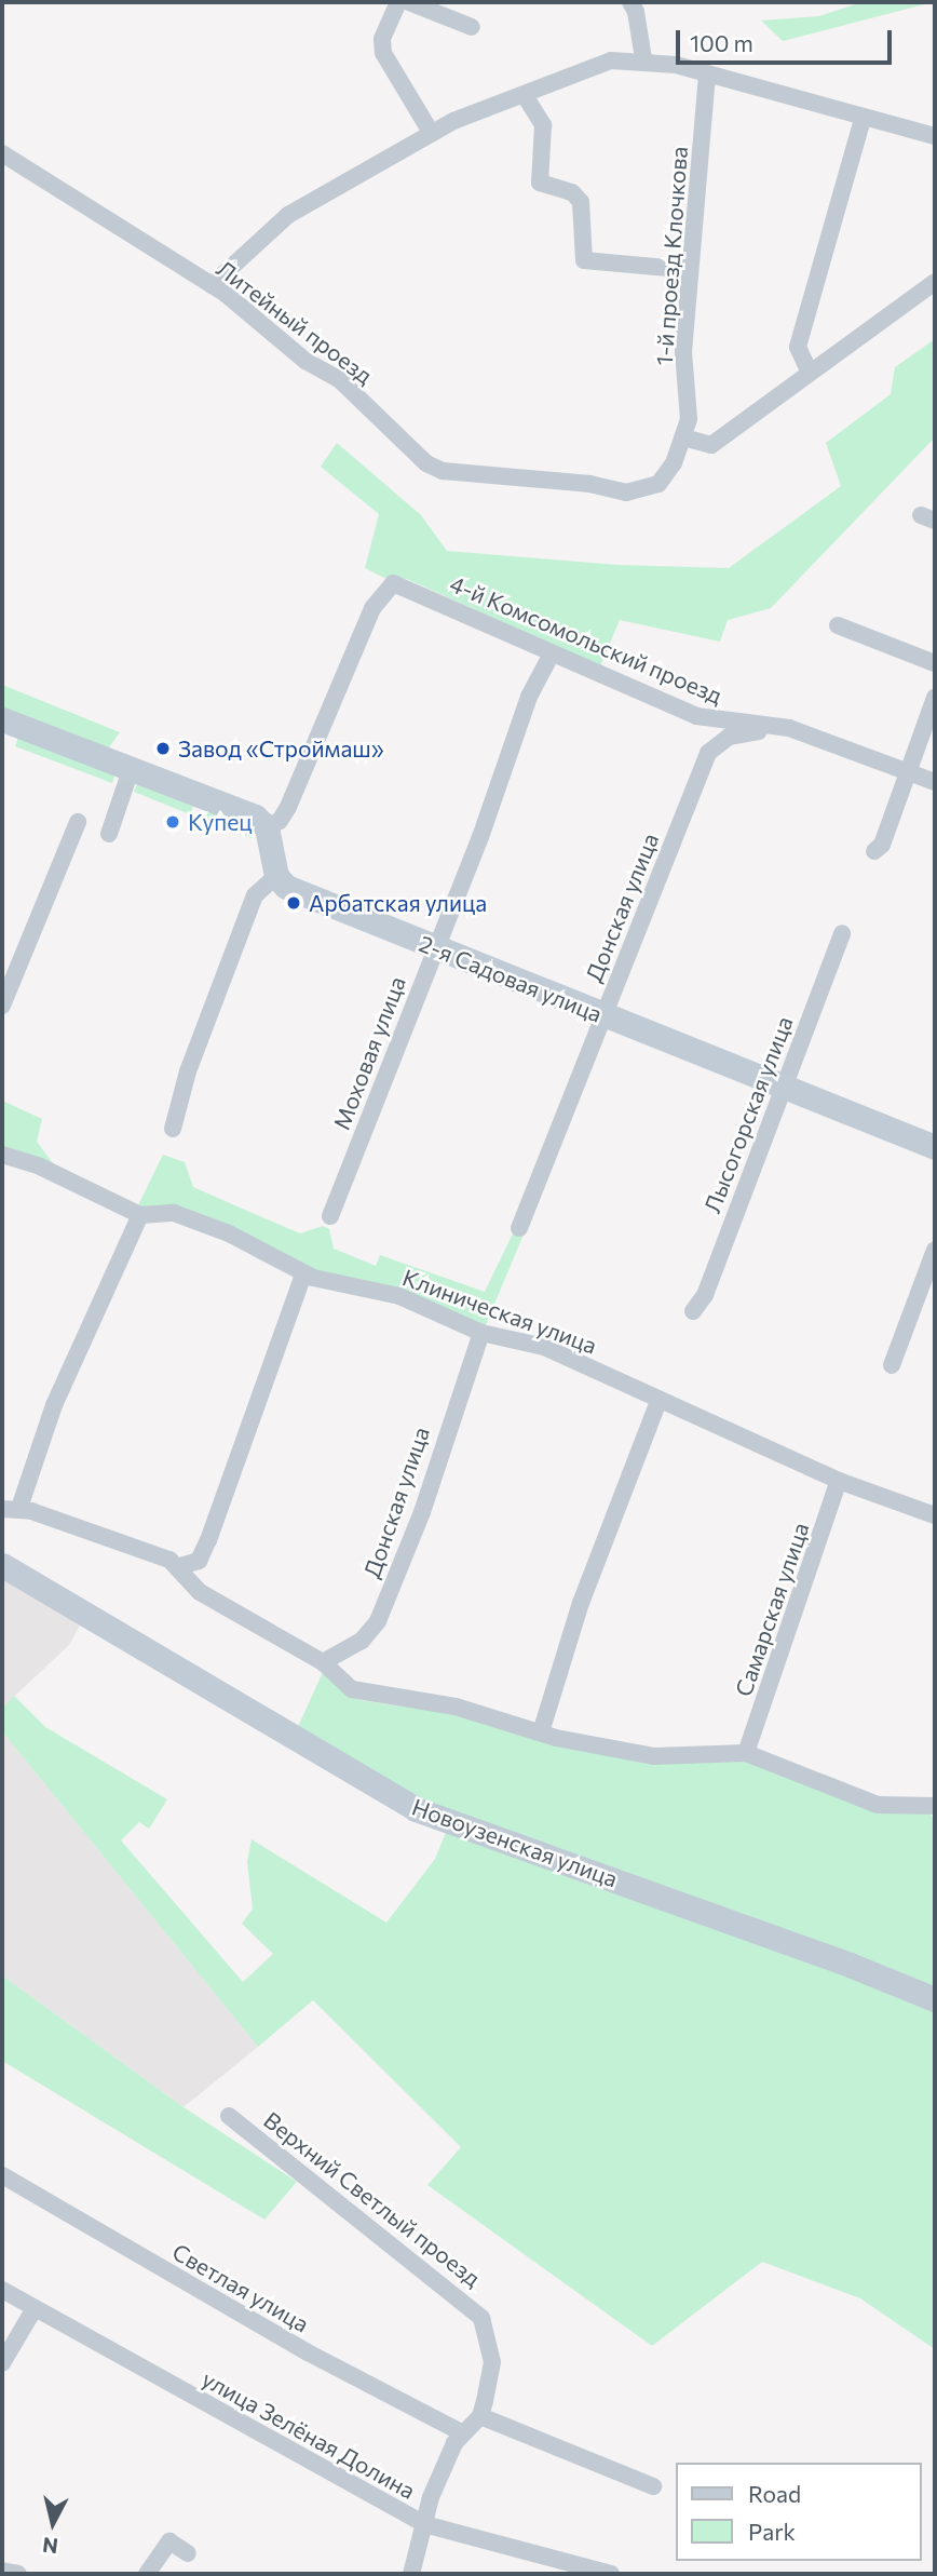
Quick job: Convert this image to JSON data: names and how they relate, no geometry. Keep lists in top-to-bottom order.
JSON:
{
  "streets": {
    "street": [
      "1-й проезд Клочкова",
      "Литейный проезд",
      "4-й Комсомольский проезд",
      "Донская улица",
      "2-я Садовая улица",
      "Моховая улица",
      "Лысогорская улица",
      "Клиническая улица",
      "Самарская улица",
      "Новоузенская улица",
      "Верхний Светлый проезд",
      "Светлая улица",
      "улица Зелёная Долина"
    ]
  },
  "crossings": [
    ["1-й проезд Клочкова", "Литейный проезд"],
    ["4-й Комсомольский проезд", "Донская улица"],
    ["4-й Комсомольский проезд", "Моховая улица"],
    ["Донская улица", "2-я Садовая улица"],
    ["Донская улица", "Клиническая улица"],
    ["2-я Садовая улица", "Моховая улица"],
    ["2-я Садовая улица", "Лысогорская улица"],
    ["Клиническая улица", "Самарская улица"]
  ],
  "places": ["Завод «Строймаш»", "Купец", "Арбатская улица"],
  "legend": ["Road", "Park"],
  "scale_bar": "100 m",
  "north": "bottom"
}
